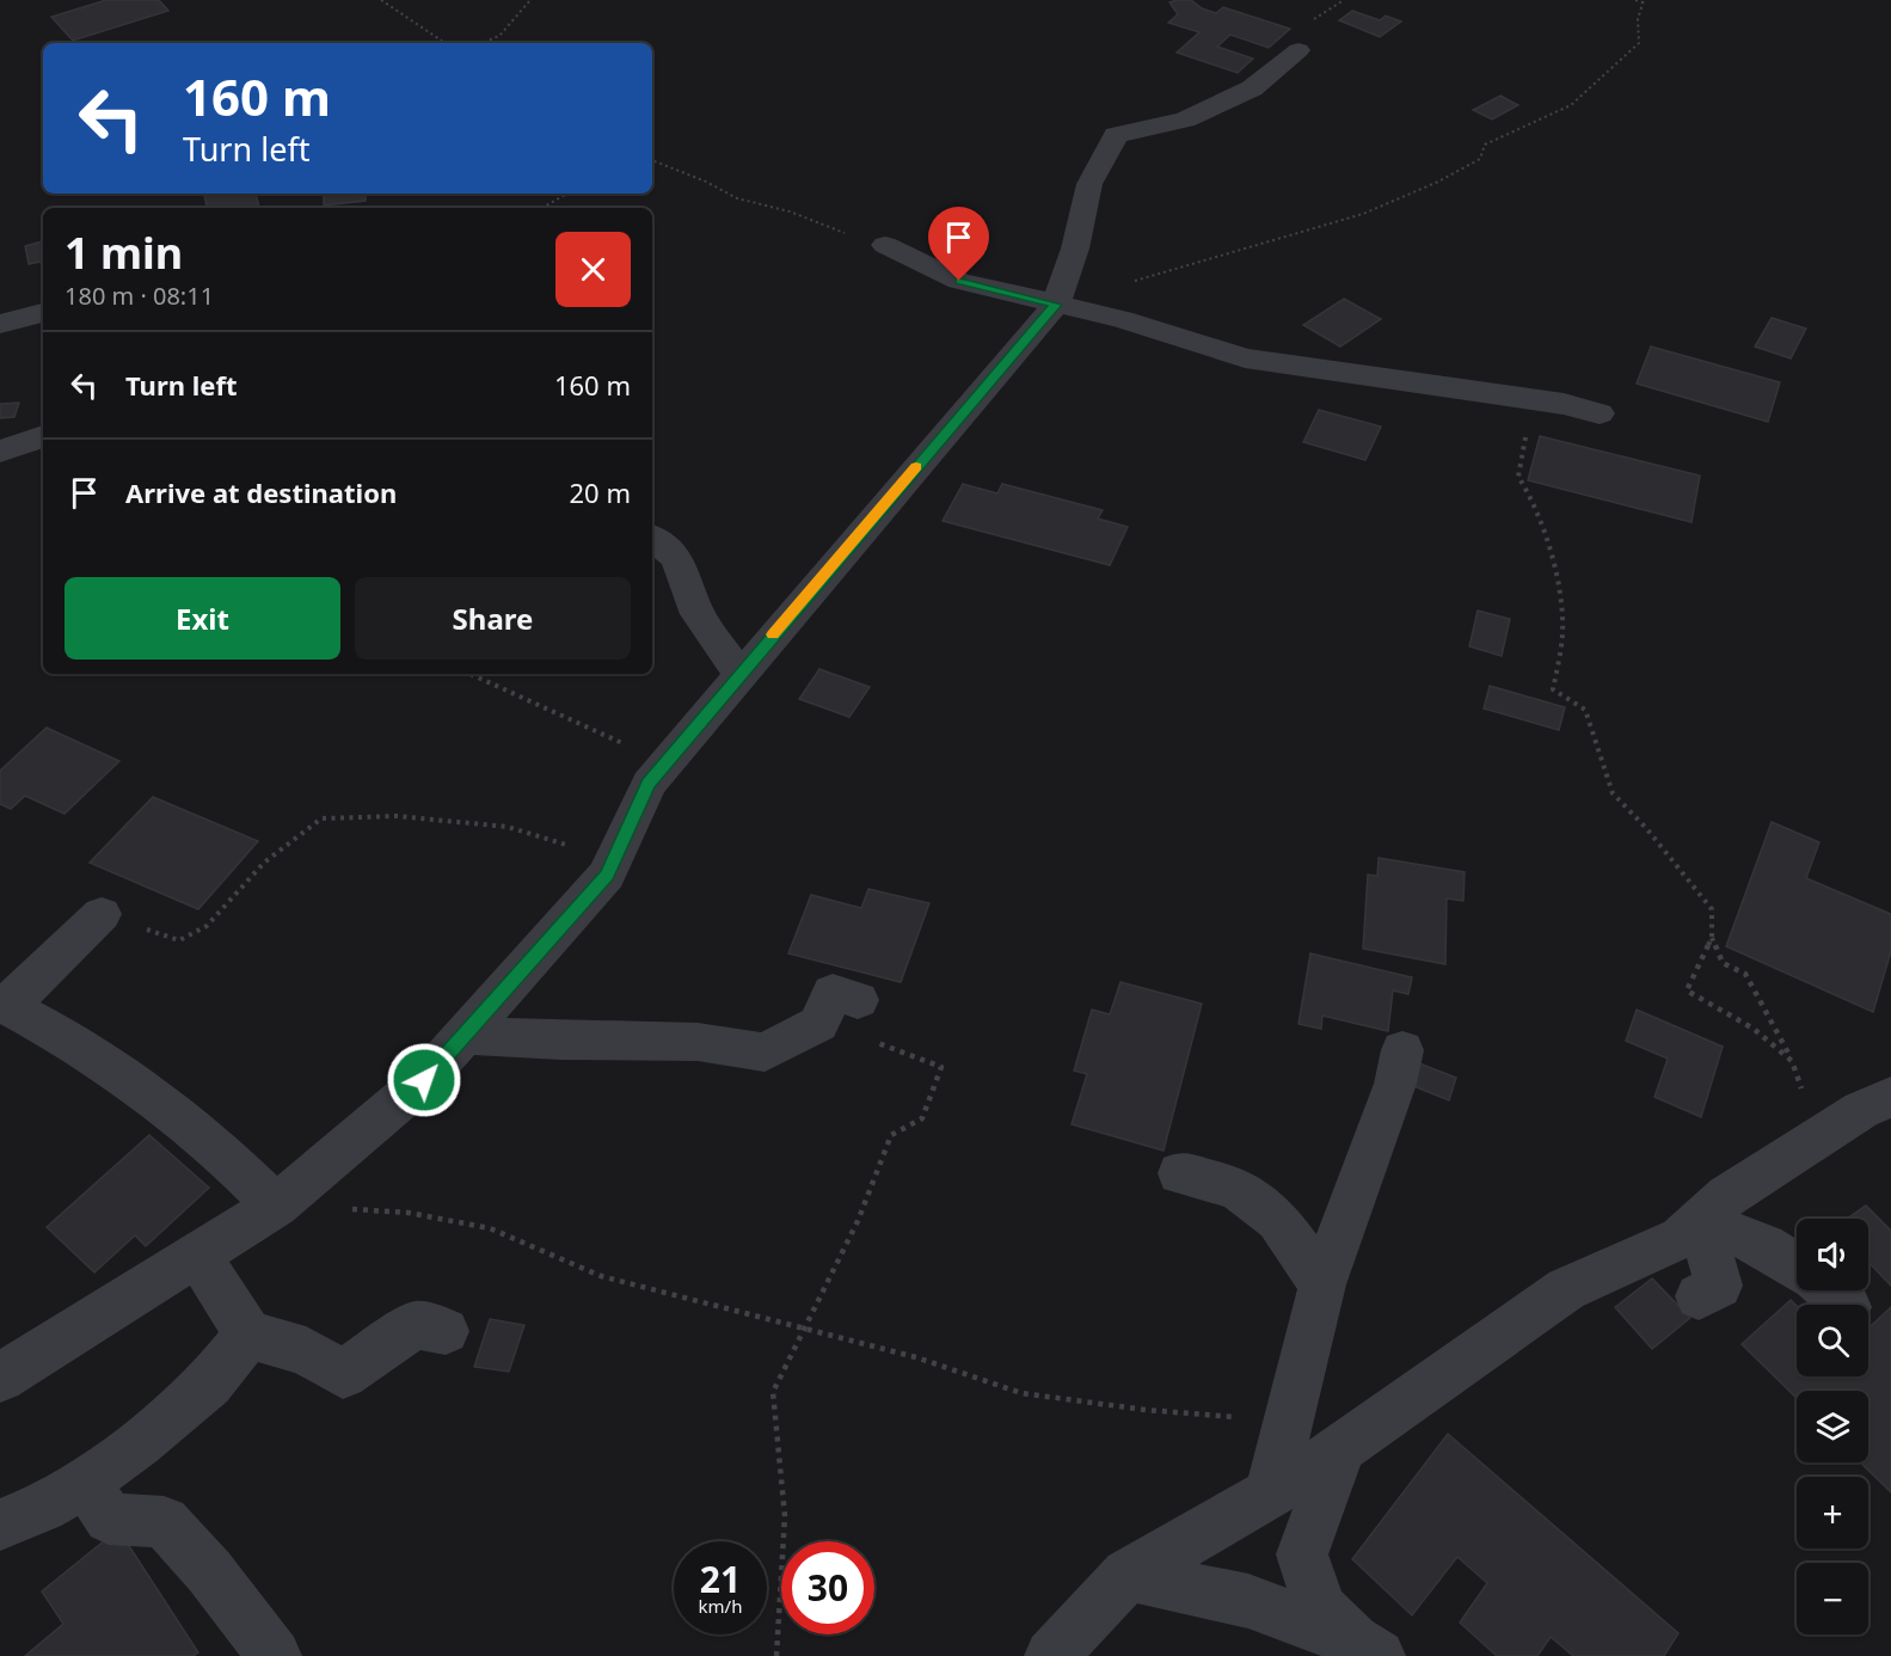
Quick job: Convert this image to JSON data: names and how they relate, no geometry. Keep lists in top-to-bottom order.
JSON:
{
  "page": {
    "turn": ["160 m", "Turn left"],
    "heading": ["1 min", "180 m · 08:11"],
    "list": [
      {
        "name": "Turn left",
        "value": "160 m"
      },
      {
        "name": "Arrive at destination",
        "value": "20 m"
      }
    ],
    "buttons": ["Exit", "Share"],
    "map_buttons": ["+", "−"],
    "speed": "21 km/h",
    "limit": "30"
  }
}
